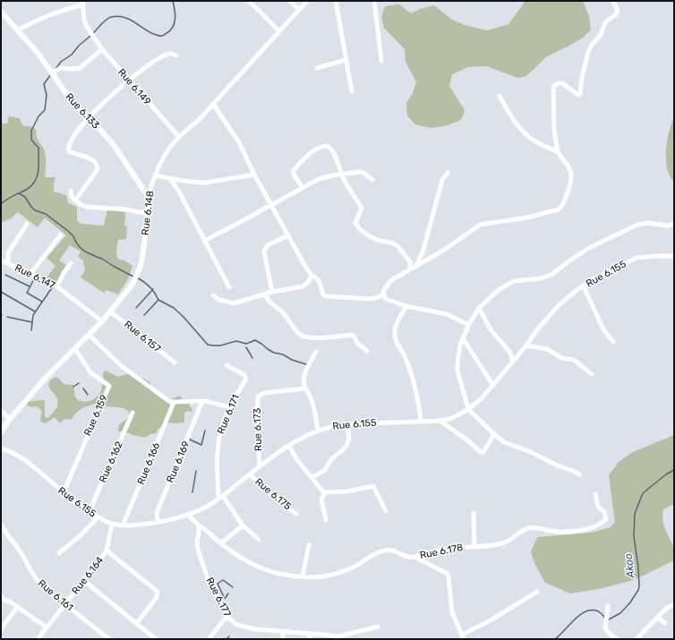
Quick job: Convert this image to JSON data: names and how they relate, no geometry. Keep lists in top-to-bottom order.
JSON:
{
  "streets": {
    "street": [
      "Rue 6.149",
      "Rue 6.133",
      "Rue 6.148",
      "Rue 6.155",
      "Rue 6.147",
      "Rue 6.157",
      "Rue 6.171",
      "Rue 6.159",
      "Rue 6.173",
      "Rue 6.162",
      "Rue 6.169",
      "Rue 6.166",
      "Rue 6.175",
      "Rue 6.178",
      "Rue 6.164",
      "Rue 6.161",
      "Rue 6.177"
    ]
  },
  "crossings": [
    ["Rue 6.149", "Rue 6.148"],
    ["Rue 6.133", "Rue 6.148"],
    ["Rue 6.148", "Rue 6.147"],
    ["Rue 6.148", "Rue 6.157"],
    ["Rue 6.148", "Rue 6.159"],
    ["Rue 6.155", "Rue 6.171"],
    ["Rue 6.155", "Rue 6.159"],
    ["Rue 6.155", "Rue 6.173"],
    ["Rue 6.155", "Rue 6.162"],
    ["Rue 6.155", "Rue 6.169"],
    ["Rue 6.155", "Rue 6.166"],
    ["Rue 6.155", "Rue 6.175"],
    ["Rue 6.155", "Rue 6.164"],
    ["Rue 6.178", "Rue 6.177"],
    ["Rue 6.164", "Rue 6.161"]
  ],
  "water": ["Akoo"]
}
